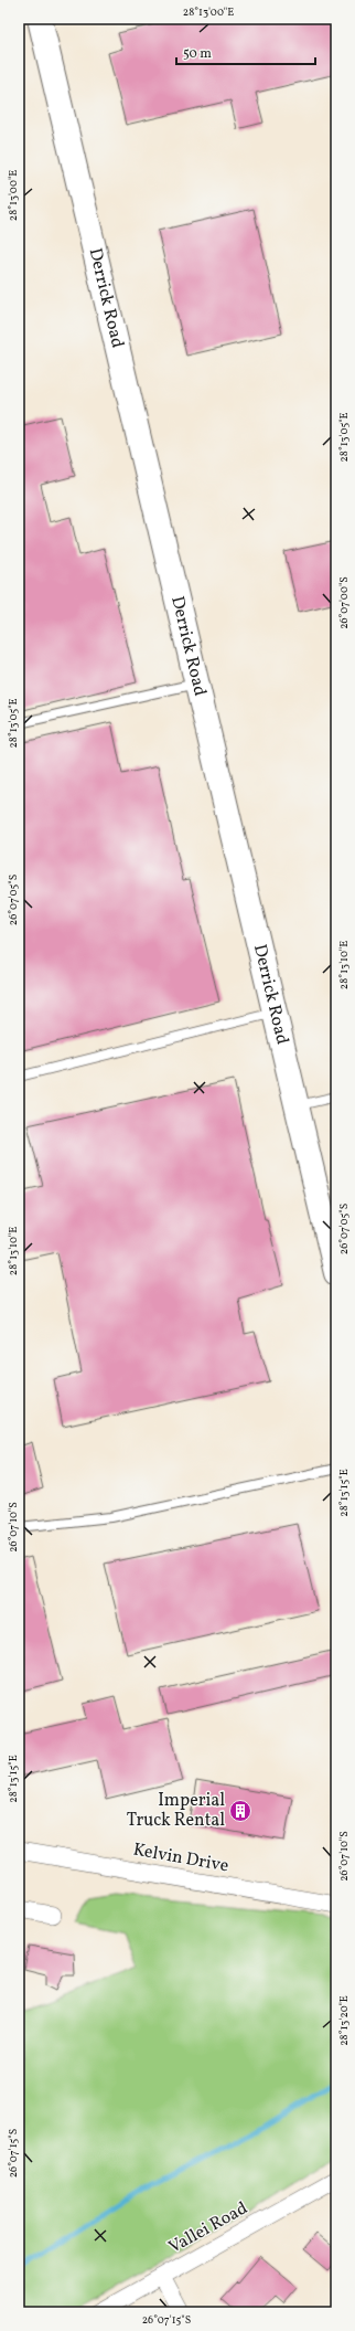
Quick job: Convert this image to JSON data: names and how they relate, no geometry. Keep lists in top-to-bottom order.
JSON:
{
  "streets": {
    "street": ["Derrick Road", "Kelvin Drive", "Vallei Road"]
  },
  "places": {
    "building": ["Imperial Truck Rental"]
  },
  "scale_bar": "50 m",
  "coordinates": [
    "28°13'00\"E",
    "28°13'05\"E",
    "26°07'00\"S",
    "26°07'05\"S",
    "28°13'10\"E",
    "28°13'15\"E",
    "26°07'10\"S",
    "28°13'20\"E",
    "26°07'15\"S"
  ]
}
